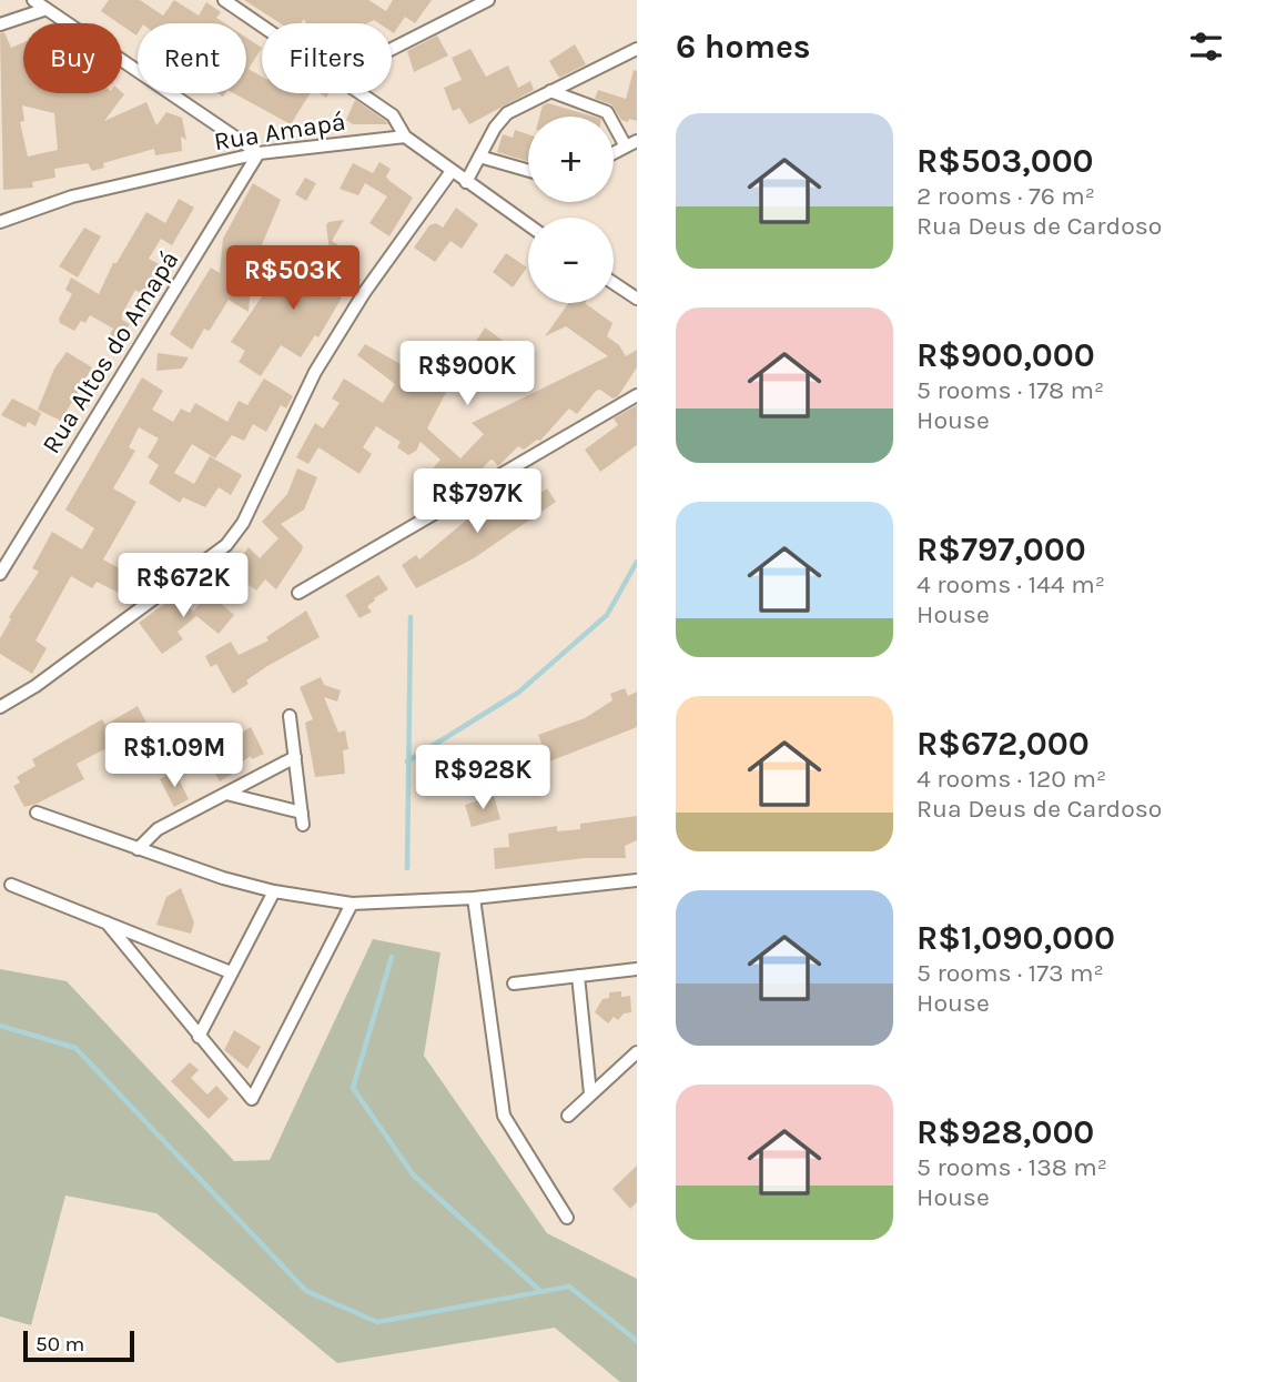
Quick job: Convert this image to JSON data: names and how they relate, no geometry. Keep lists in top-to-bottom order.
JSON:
{
  "streets": {
    "street": ["Rua Amapá", "Rua Altos do Amapá"]
  },
  "crossings": [
    ["Rua Amapá", "Rua Altos do Amapá"]
  ],
  "scale_bar": "50 m",
  "page": {
    "heading": "6 homes",
    "chip": ["Buy", "Rent", "Filters"],
    "list": [
      {
        "name": "R$503,000",
        "note": "2 rooms · 76 m² · Rua Deus de Cardoso"
      },
      {
        "name": "R$900,000",
        "note": "5 rooms · 178 m² · House"
      },
      {
        "name": "R$797,000",
        "note": "4 rooms · 144 m² · House"
      },
      {
        "name": "R$672,000",
        "note": "4 rooms · 120 m² · Rua Deus de Cardoso"
      },
      {
        "name": "R$1,090,000",
        "note": "5 rooms · 173 m² · House"
      },
      {
        "name": "R$928,000",
        "note": "5 rooms · 138 m² · House"
      }
    ],
    "map_buttons": ["+", "−"],
    "price": [
      "R$503K",
      "R$900K",
      "R$797K",
      "R$672K",
      "R$1.09M",
      "R$928K"
    ],
    "scale": "50 m"
  }
}
